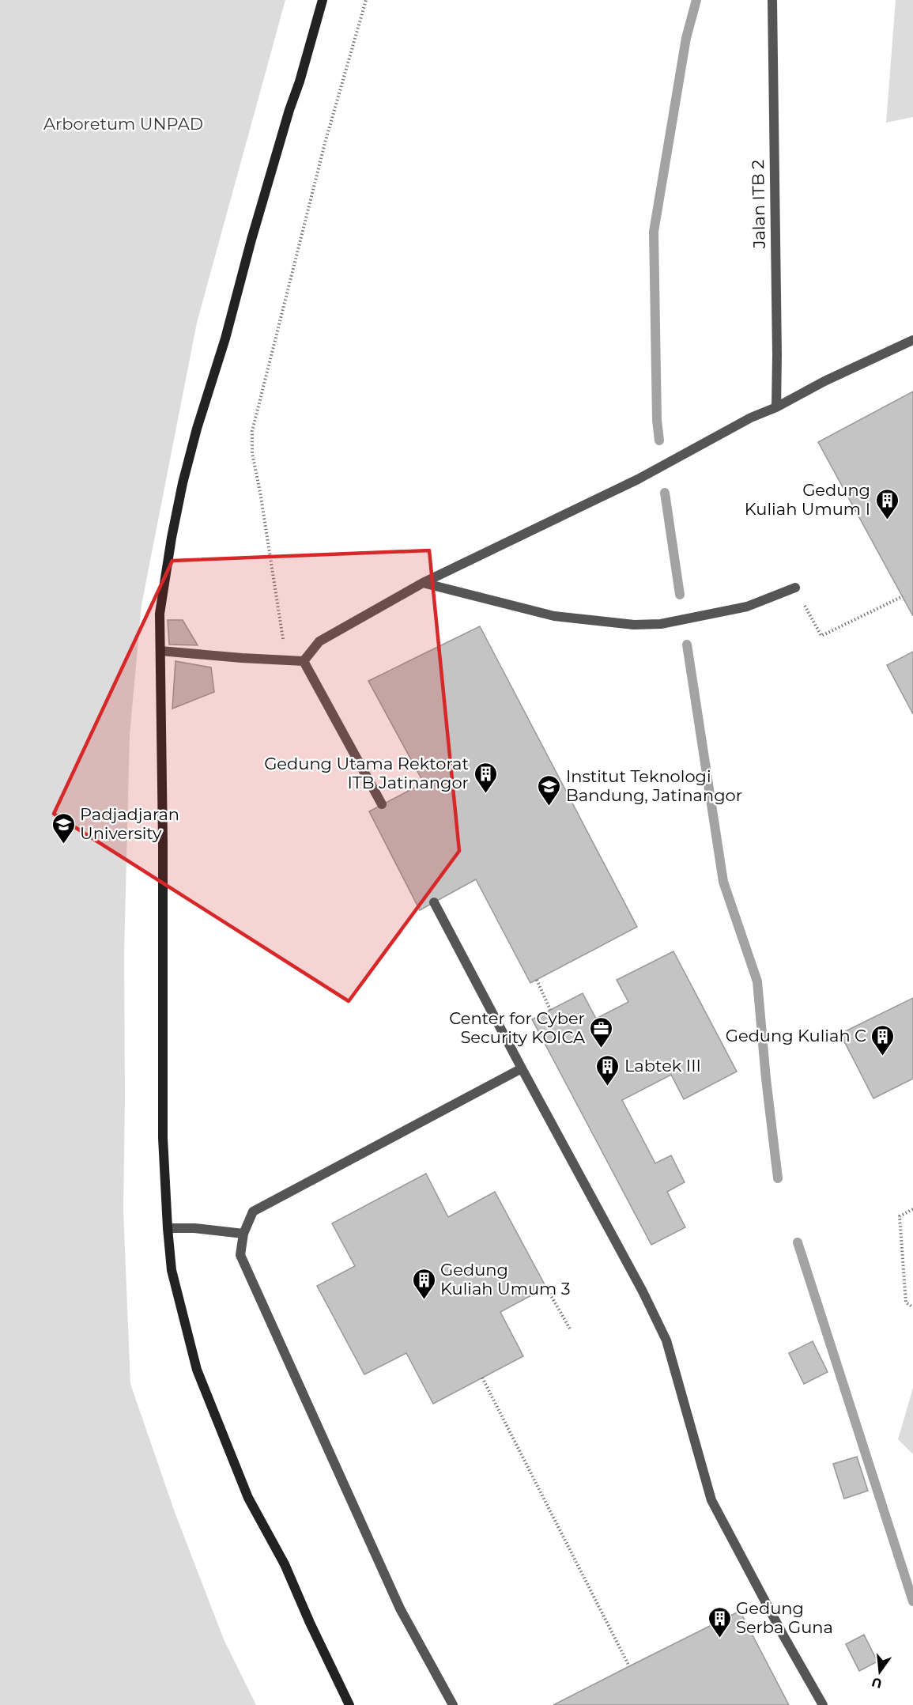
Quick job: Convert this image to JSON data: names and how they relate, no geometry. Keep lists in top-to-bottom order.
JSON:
{
  "streets": {
    "lane": ["Jalan ITB 2"]
  },
  "parks": ["Arboretum UNPAD"],
  "places": {
    "building": [
      "Gedung Kuliah Umum I",
      "Gedung Utama Rektorat ITB Jatinangor",
      "Gedung Kuliah C",
      "Labtek III",
      "Gedung Kuliah Umum 3",
      "Gedung Serba Guna"
    ],
    "school or university": ["Institut Teknologi Bandung, Jatinangor", "Padjadjaran University"],
    "office": ["Center for Cyber Security KOICA"]
  },
  "north": "bottom"
}
